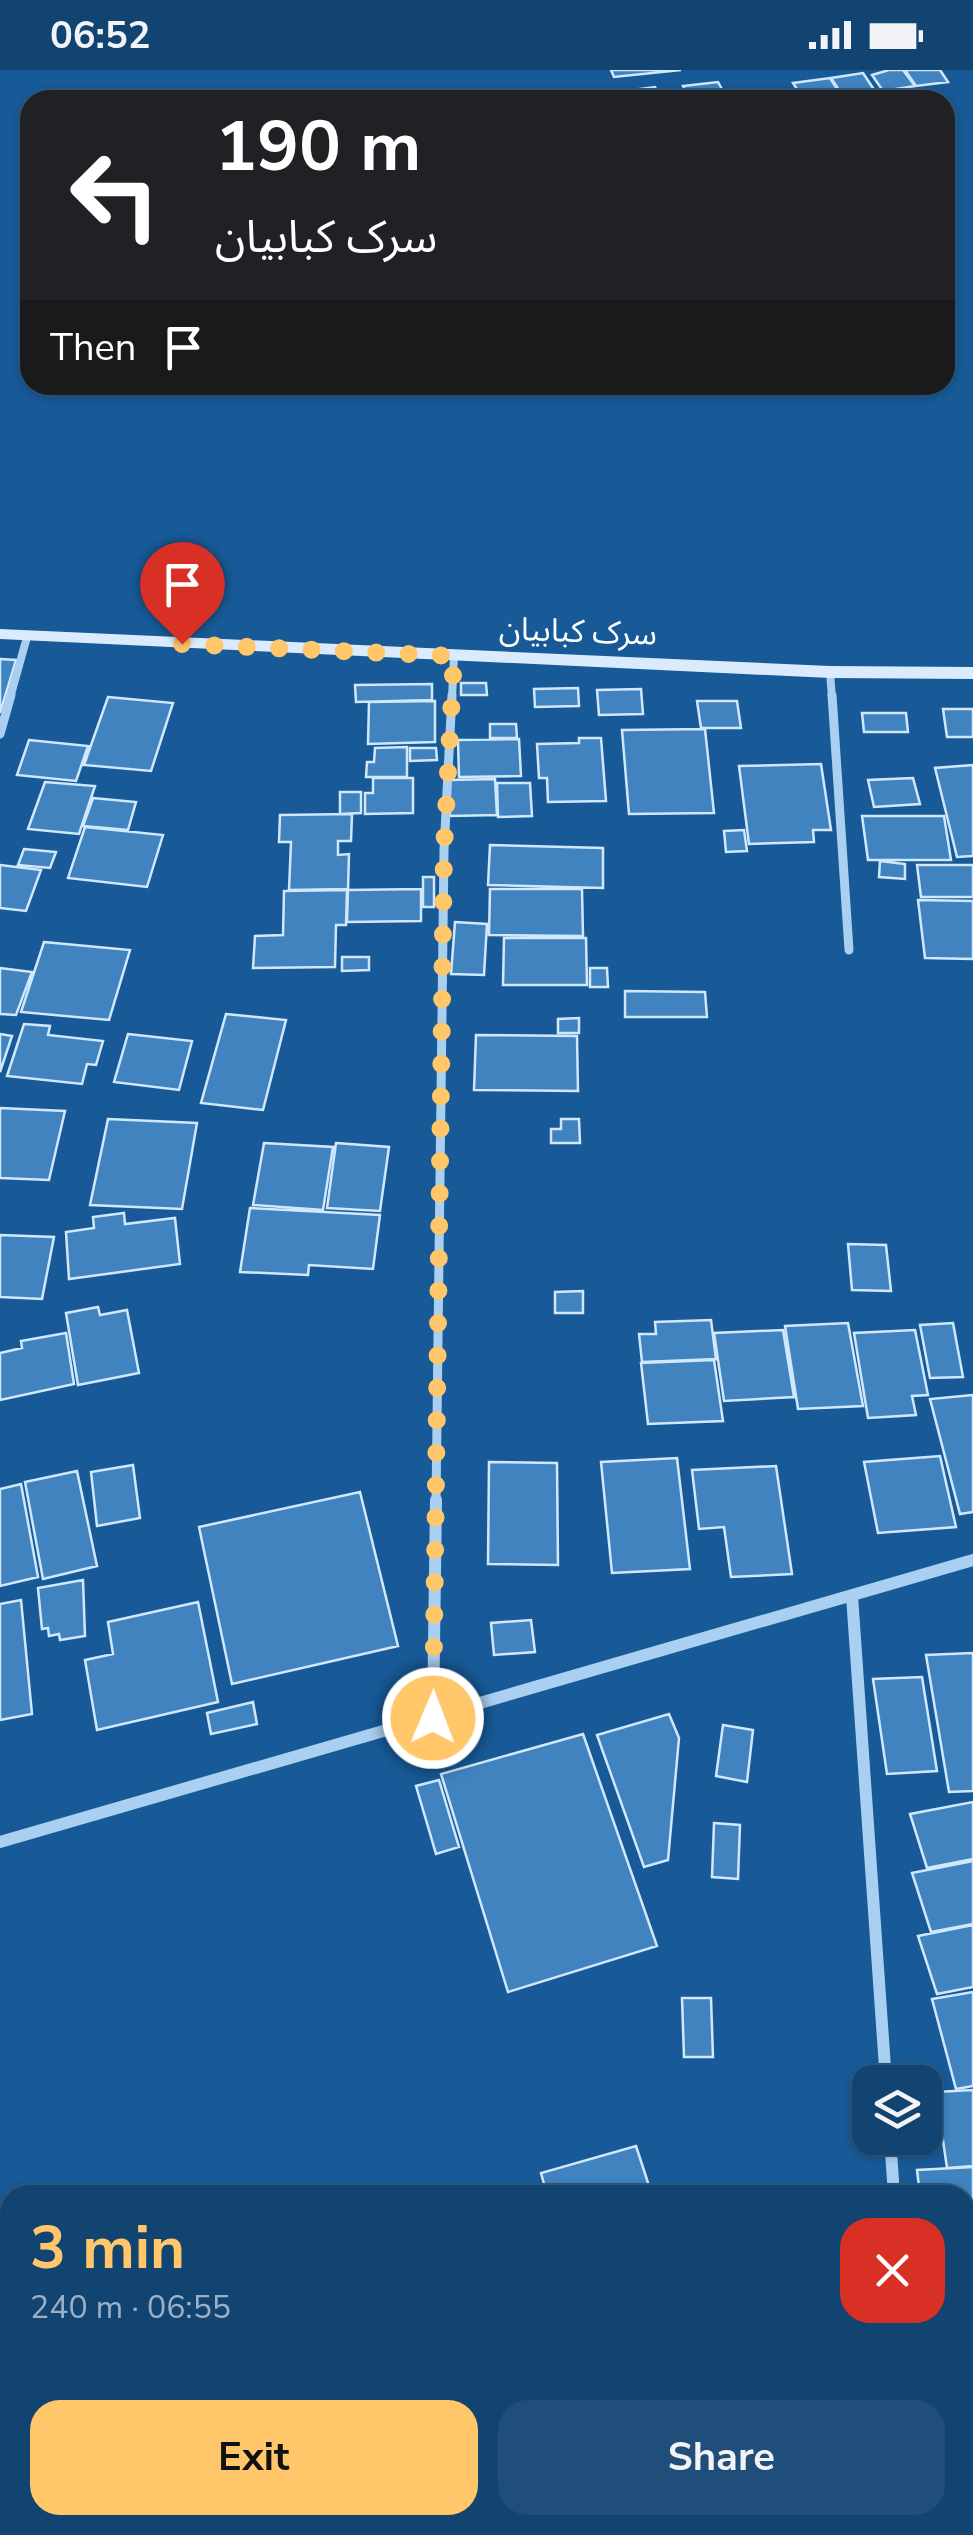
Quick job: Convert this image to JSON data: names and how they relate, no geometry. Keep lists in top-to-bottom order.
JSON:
{
  "streets": {
    "street": ["سرک کبابیان"]
  },
  "page": {
    "status": "06:52",
    "turn": ["190 m", "سرک کبابیان"],
    "then": "Then",
    "heading": ["3 min", "240 m · 06:55"],
    "buttons": ["Exit", "Share"]
  }
}
